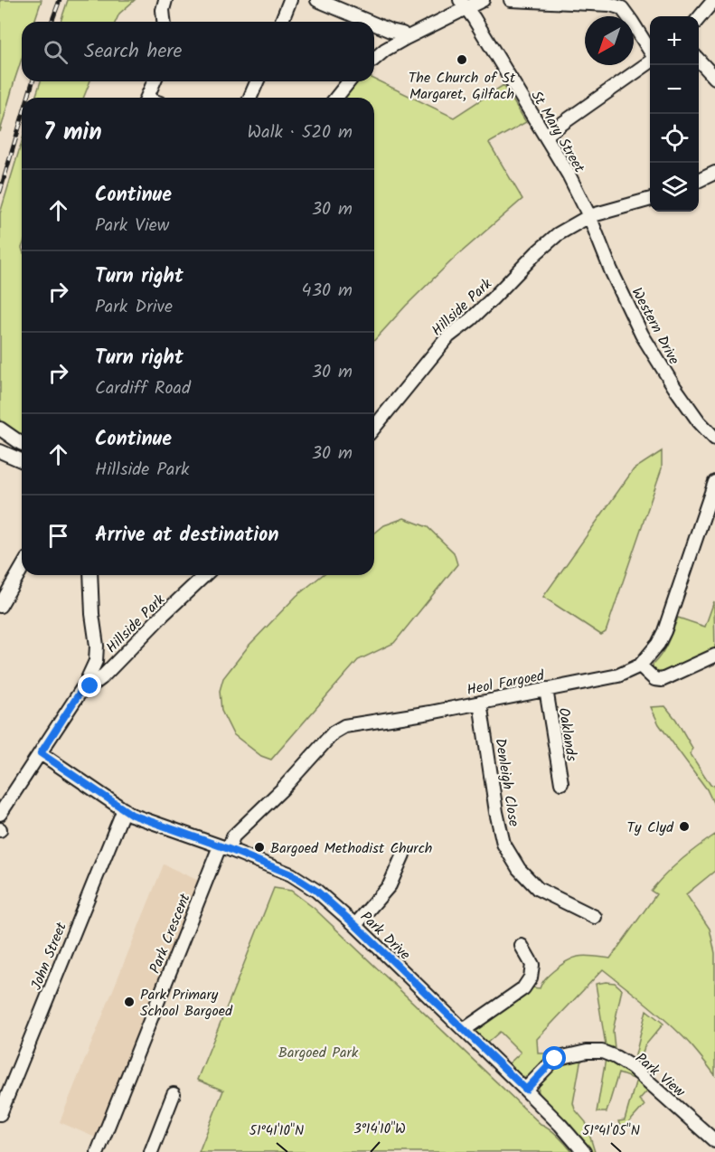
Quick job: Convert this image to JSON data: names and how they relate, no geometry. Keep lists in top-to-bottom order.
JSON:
{
  "streets": {
    "street": [
      "St Mary Street",
      "Hillside Park",
      "Western Drive",
      "Heol Fargoed",
      "Oaklands",
      "Denleigh Close",
      "Park Crescent",
      "Park Drive",
      "John Street",
      "Park View"
    ]
  },
  "crossings": [
    ["St Mary Street", "Hillside Park"],
    ["St Mary Street", "Western Drive"],
    ["Hillside Park", "Western Drive"],
    ["Hillside Park", "Park Drive"],
    ["Heol Fargoed", "Oaklands"],
    ["Heol Fargoed", "Denleigh Close"],
    ["Heol Fargoed", "Park Crescent"],
    ["Heol Fargoed", "Park Drive"],
    ["Park Crescent", "Park Drive"],
    ["Park Drive", "John Street"],
    ["Park Drive", "Park View"]
  ],
  "parks": ["Bargoed Park"],
  "places": [
    "The Church of St Margaret, Gilfach",
    "Ty Clyd",
    "Bargoed Methodist Church",
    "Park Primary School Bargoed"
  ],
  "north": "bottom left",
  "page": {
    "map_buttons": ["+", "−"],
    "search": "Search here",
    "heading": ["7 min", "Walk · 520 m"],
    "list": [
      ["Continue", "Park View", "30 m"],
      ["Turn right", "Park Drive", "430 m"],
      ["Turn right", "Cardiff Road", "30 m"],
      ["Continue", "Hillside Park", "30 m"],
      "Arrive at destination"
    ]
  },
  "coordinates": ["3°14'10\"W", "51°41'10\"N", "51°41'05\"N"]
}
